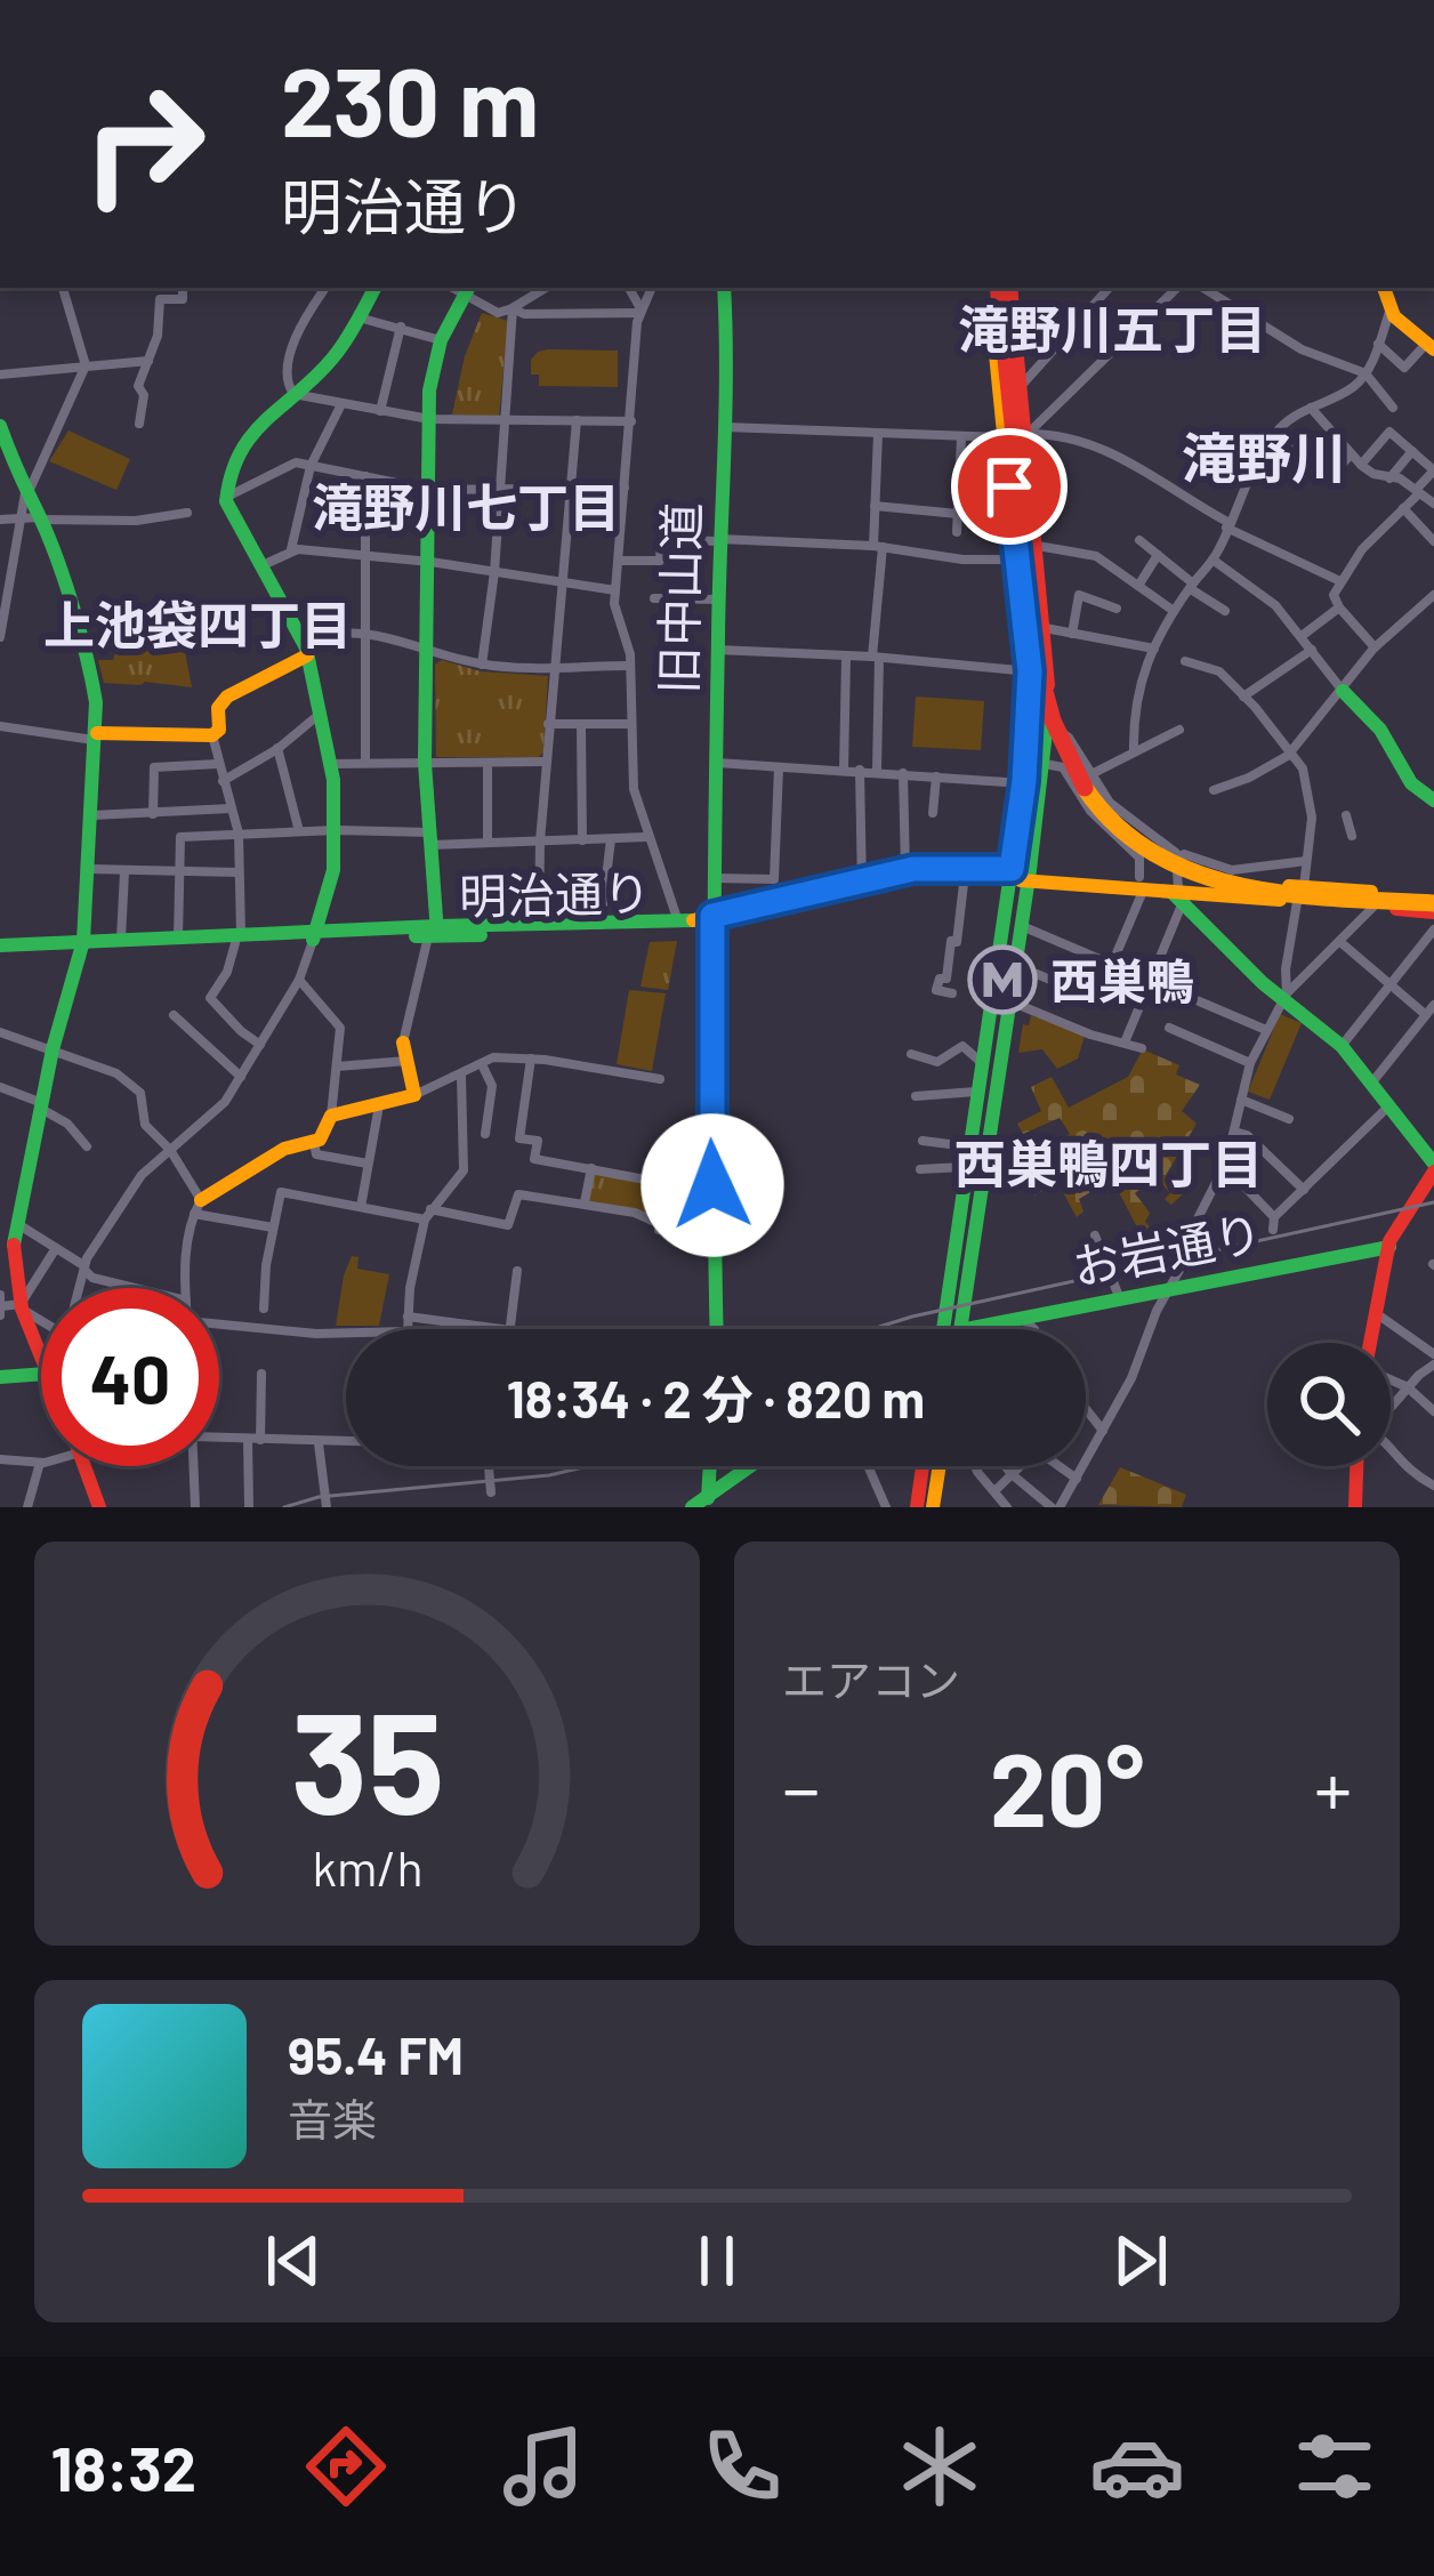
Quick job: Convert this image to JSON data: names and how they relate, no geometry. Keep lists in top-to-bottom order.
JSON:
{
  "streets": {
    "main road": ["旧中山道", "明治通り", "お岩通り"]
  },
  "crossings": [
    ["旧中山道", "明治通り"]
  ],
  "districts": [
    "滝野川五丁目",
    "滝野川",
    "滝野川七丁目",
    "上池袋四丁目",
    "西巣鴨四丁目"
  ],
  "places": {
    "metro station": ["西巣鴨"]
  },
  "page": {
    "turn": ["230 m", "明治通り"],
    "limit": "40",
    "trip": "18:34 · 2 分 · 820 m",
    "tile": "エアコン",
    "heat": ["−", "20°", "+"],
    "song": ["95.4 FM", "音楽"],
    "tabs": "18:32",
    "gauge": ["35", "km/h"]
  }
}
